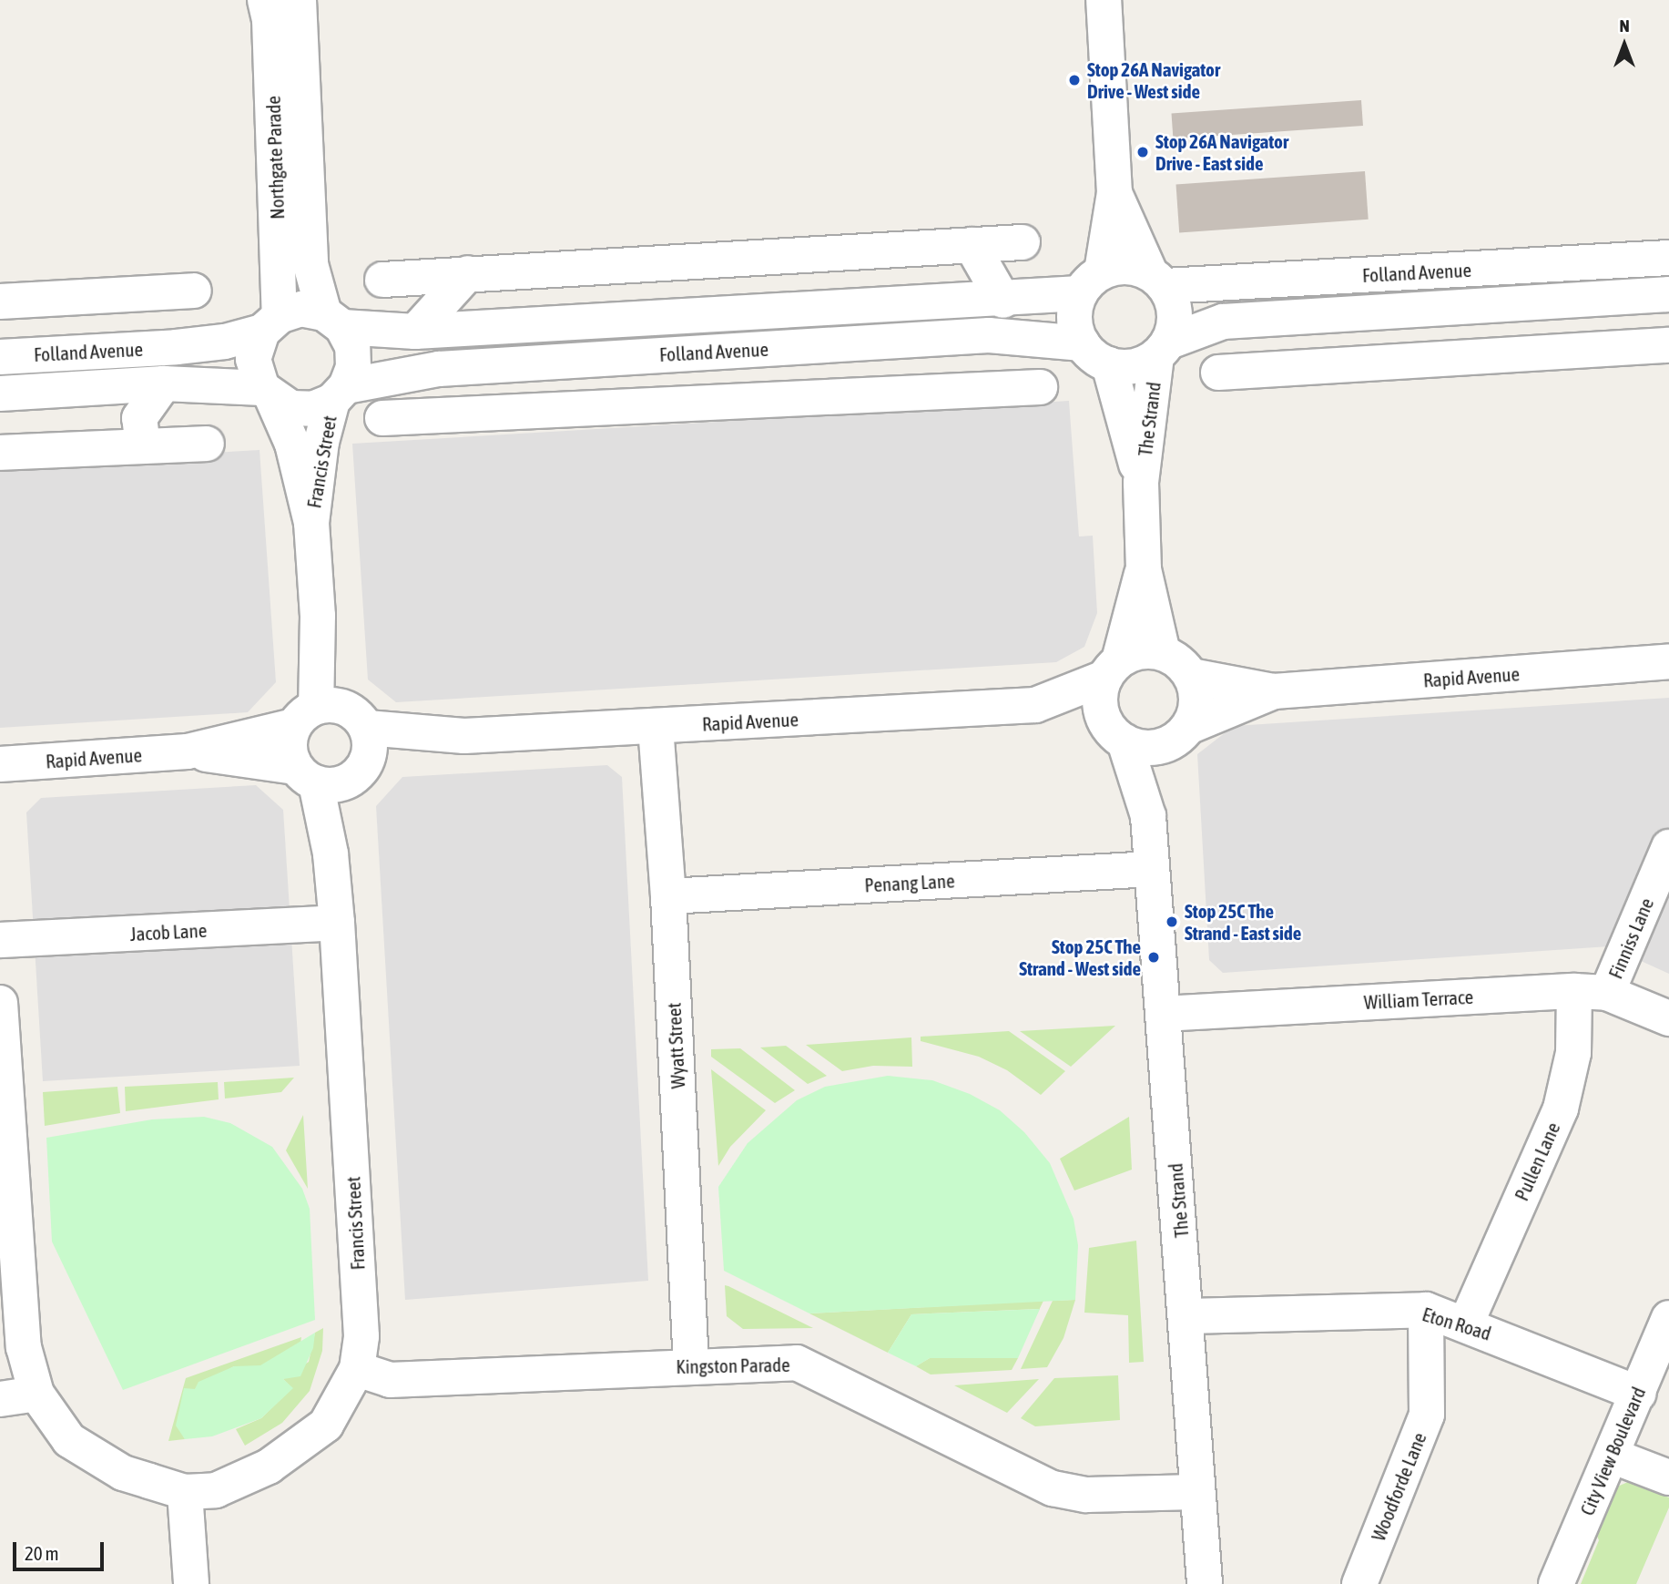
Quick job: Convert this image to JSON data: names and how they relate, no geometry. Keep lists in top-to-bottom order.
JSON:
{
  "streets": {
    "street": [
      "Northgate Parade",
      "Folland Avenue",
      "The Strand",
      "Francis Street",
      "Rapid Avenue",
      "Penang Lane",
      "Jacob Lane",
      "Finniss Lane",
      "William Terrace",
      "Wyatt Street",
      "Pullen Lane",
      "Eton Road",
      "Kingston Parade",
      "City View Boulevard",
      "Woodforde Lane"
    ]
  },
  "crossings": [
    ["Northgate Parade", "Folland Avenue"],
    ["Northgate Parade", "Francis Street"],
    ["Folland Avenue", "The Strand"],
    ["Folland Avenue", "Francis Street"],
    ["The Strand", "Rapid Avenue"],
    ["The Strand", "Penang Lane"],
    ["The Strand", "William Terrace"],
    ["The Strand", "Eton Road"],
    ["The Strand", "Kingston Parade"],
    ["Francis Street", "Rapid Avenue"],
    ["Francis Street", "Jacob Lane"],
    ["Francis Street", "Kingston Parade"],
    ["Rapid Avenue", "Wyatt Street"],
    ["Penang Lane", "Wyatt Street"],
    ["Finniss Lane", "William Terrace"],
    ["Finniss Lane", "Pullen Lane"],
    ["William Terrace", "Pullen Lane"],
    ["Wyatt Street", "Kingston Parade"],
    ["Pullen Lane", "Eton Road"],
    ["Eton Road", "City View Boulevard"],
    ["Eton Road", "Woodforde Lane"]
  ],
  "places": [
    "Stop 26A Navigator Drive - West side",
    "Stop 26A Navigator Drive - East side",
    "Stop 25C The Strand - East side",
    "Stop 25C The Strand - West side"
  ],
  "scale_bar": "20 m",
  "north": "top"
}
